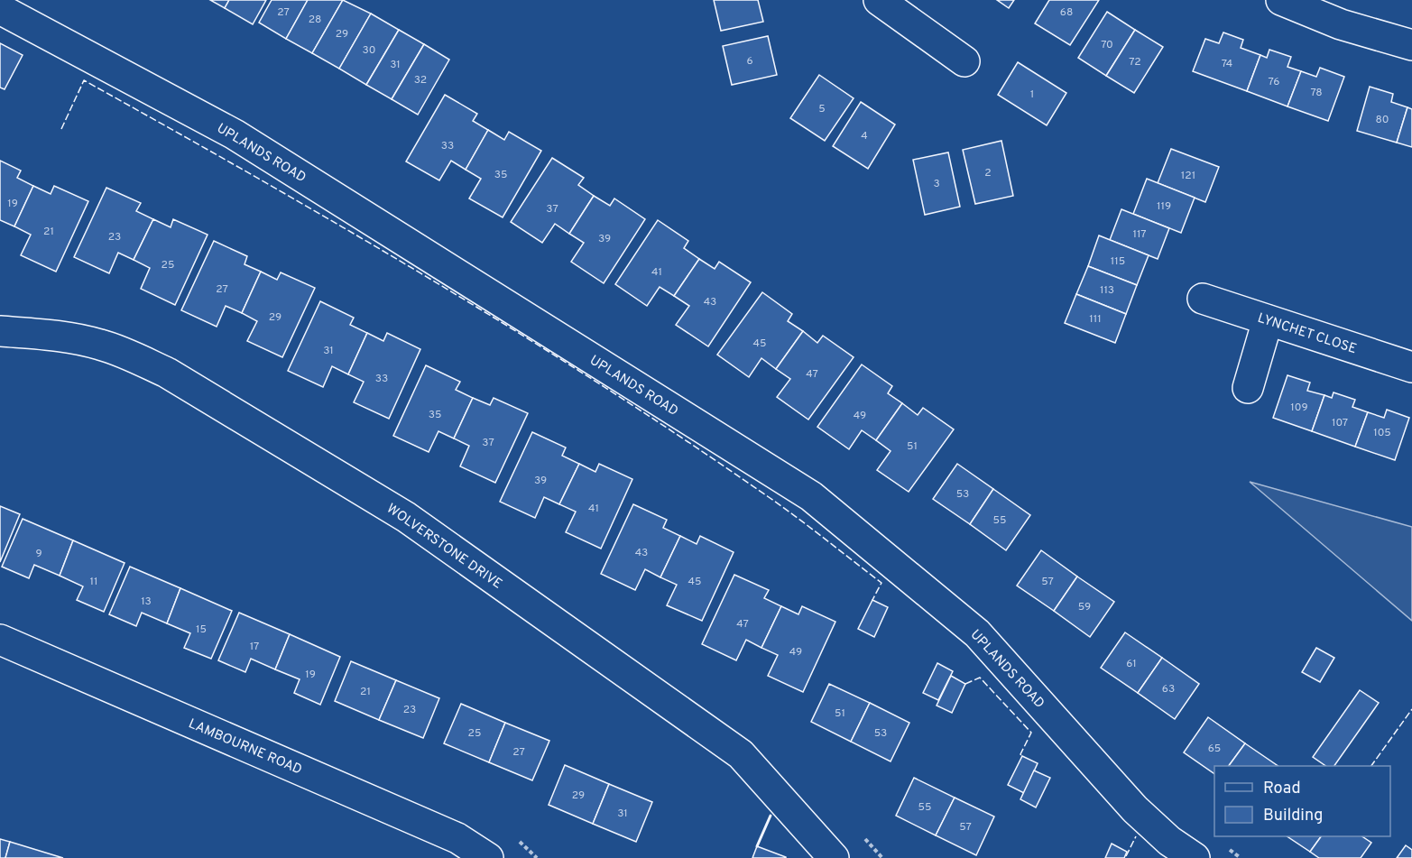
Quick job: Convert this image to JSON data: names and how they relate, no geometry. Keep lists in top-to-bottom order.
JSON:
{
  "streets": {
    "street": [
      "UPLANDS ROAD",
      "LYNCHET CLOSE",
      "WOLVERSTONE DRIVE",
      "LAMBOURNE ROAD"
    ]
  },
  "house_numbers": [
    "27",
    "68",
    "28",
    "29",
    "70",
    "30",
    "6",
    "72",
    "74",
    "31",
    "32",
    "76",
    "78",
    "1",
    "5",
    "80",
    "4",
    "33",
    "2",
    "35",
    "121",
    "3",
    "19",
    "119",
    "37",
    "21",
    "117",
    "23",
    "39",
    "115",
    "25",
    "41",
    "27",
    "113",
    "43",
    "29",
    "111",
    "45",
    "31",
    "47",
    "33",
    "109",
    "35",
    "49",
    "107",
    "105",
    "37",
    "51",
    "39",
    "53",
    "41",
    "55",
    "43",
    "9",
    "11",
    "45",
    "57",
    "13",
    "59",
    "47",
    "15",
    "17",
    "49",
    "61",
    "19",
    "63",
    "21",
    "23",
    "51",
    "25",
    "53",
    "65",
    "27",
    "29",
    "55",
    "31",
    "57"
  ],
  "legend": ["Road", "Building"]
}
